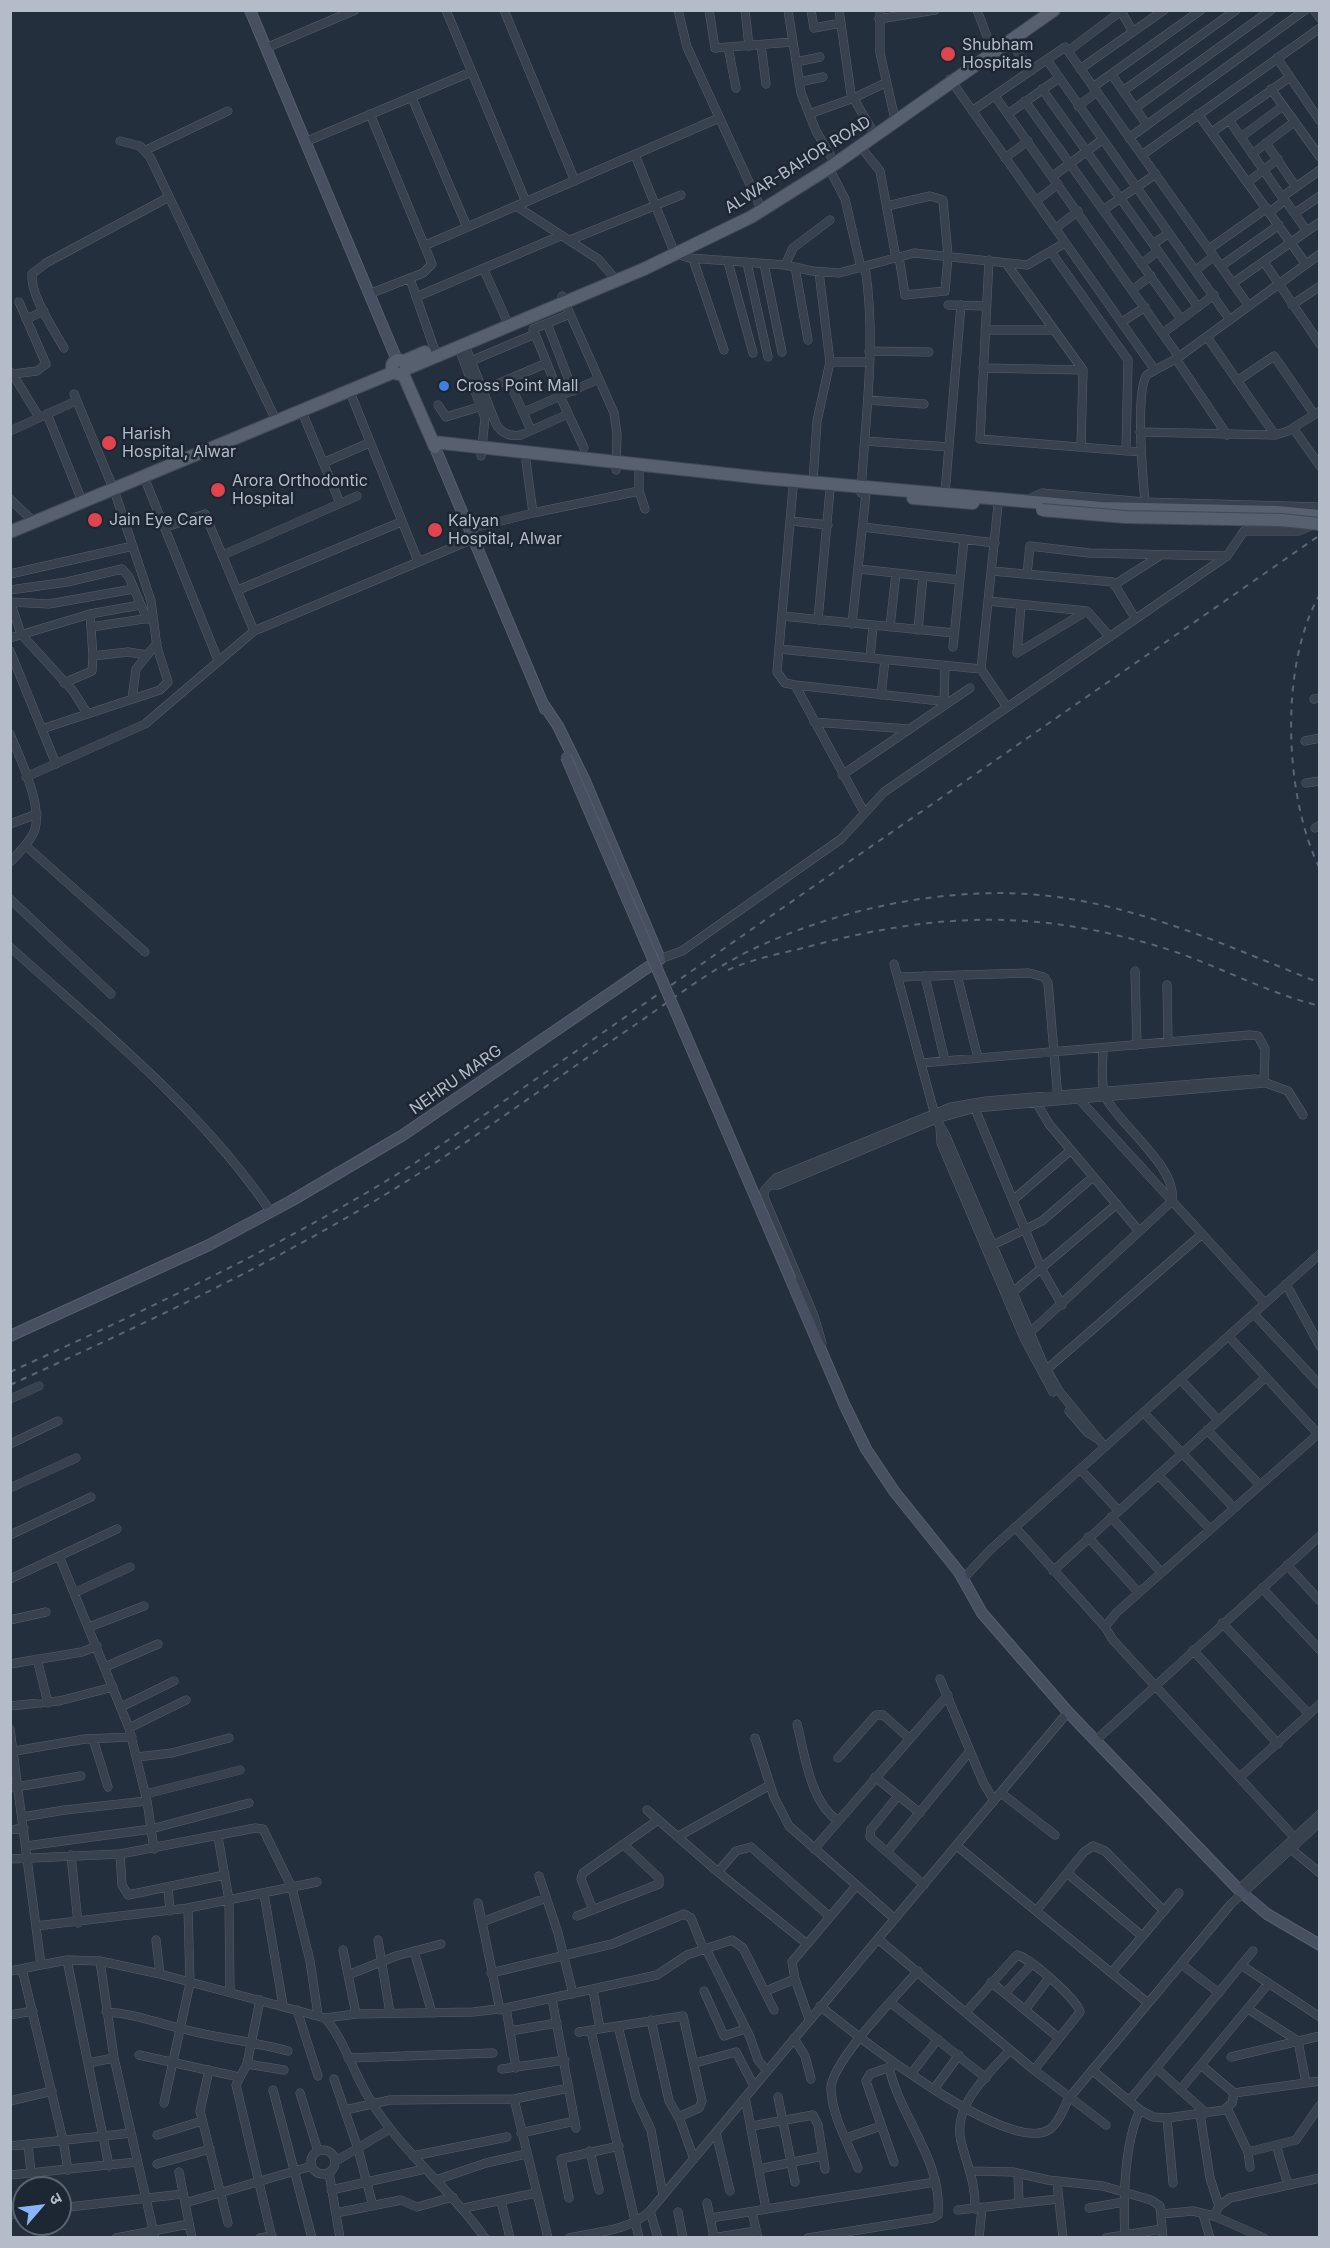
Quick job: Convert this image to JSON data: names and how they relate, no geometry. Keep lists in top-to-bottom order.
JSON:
{
  "streets": {
    "main road": ["ALWAR-BAHOR ROAD"],
    "street": ["NEHRU MARG"]
  },
  "places": [
    "Shubham Hospitals",
    "Cross Point Mall",
    "Harish Hospital, Alwar",
    "Arora Orthodontic Hospital",
    "Jain Eye Care",
    "Kalyan Hospital, Alwar"
  ],
  "north": "top right"
}
